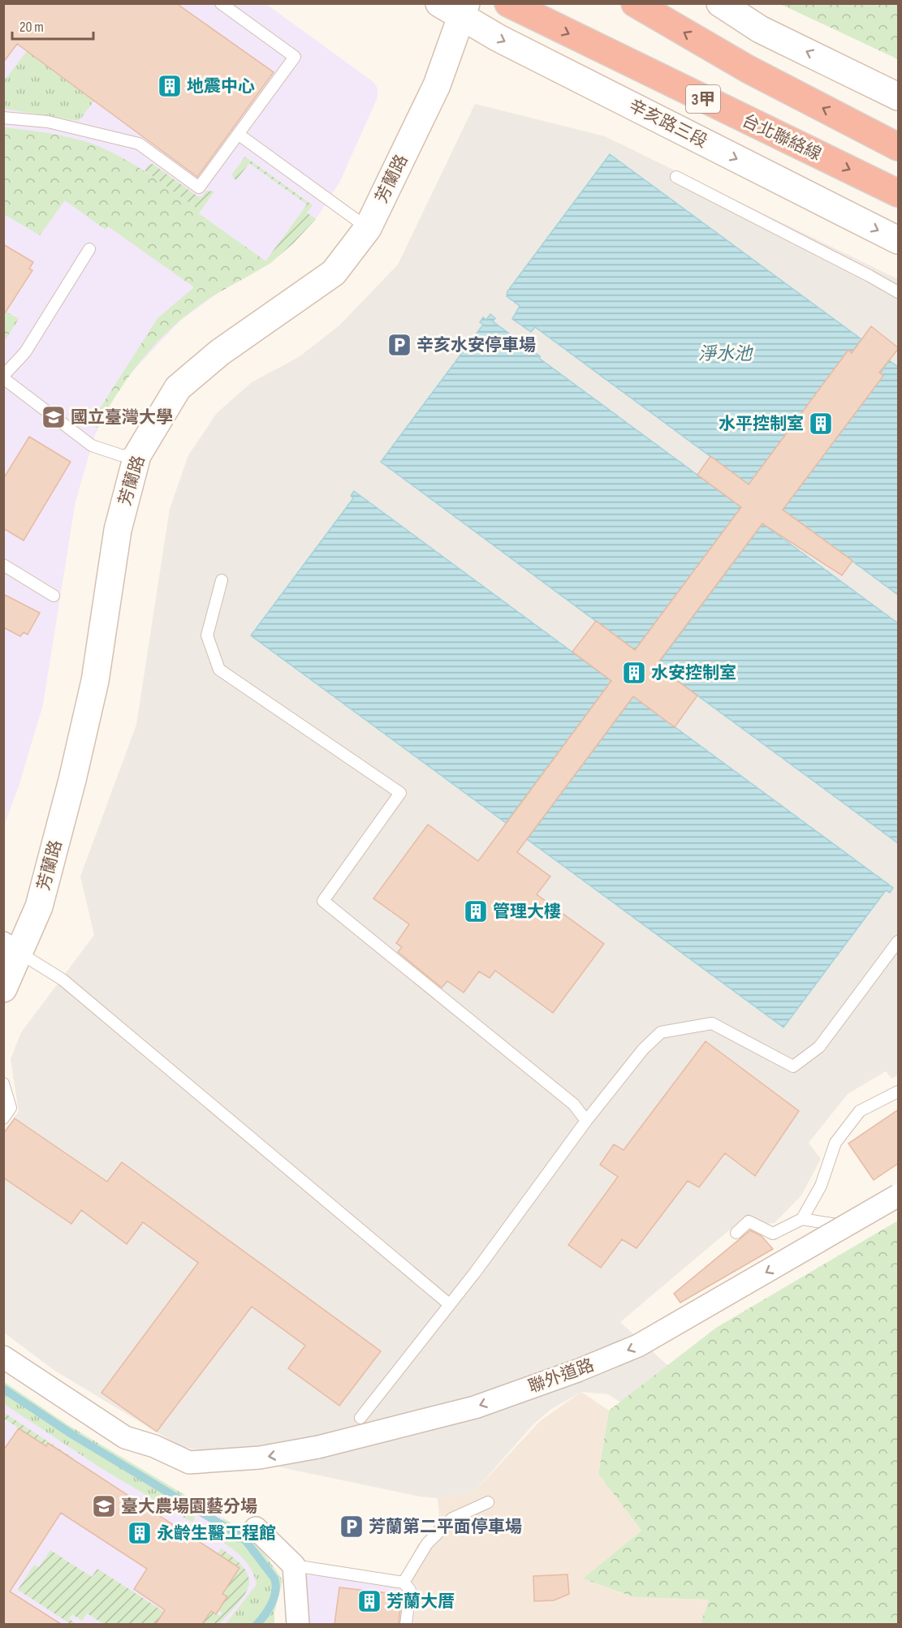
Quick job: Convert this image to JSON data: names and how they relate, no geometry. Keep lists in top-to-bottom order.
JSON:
{
  "streets": {
    "highway": ["3甲", "台北聯絡線"],
    "street": ["辛亥路三段", "芳蘭路", "聯外道路"]
  },
  "crossings": [
    ["辛亥路三段", "芳蘭路"]
  ],
  "one_way": ["聯外道路"],
  "water": ["淨水池"],
  "places": {
    "building": [
      "地震中心",
      "水平控制室",
      "水安控制室",
      "管理大樓",
      "永齡生醫工程館",
      "芳蘭大厝"
    ],
    "parking": ["辛亥水安停車場", "芳蘭第二平面停車場"],
    "school or university": ["國立臺灣大學", "臺大農場園藝分場"]
  },
  "scale_bar": "20 m"
}
